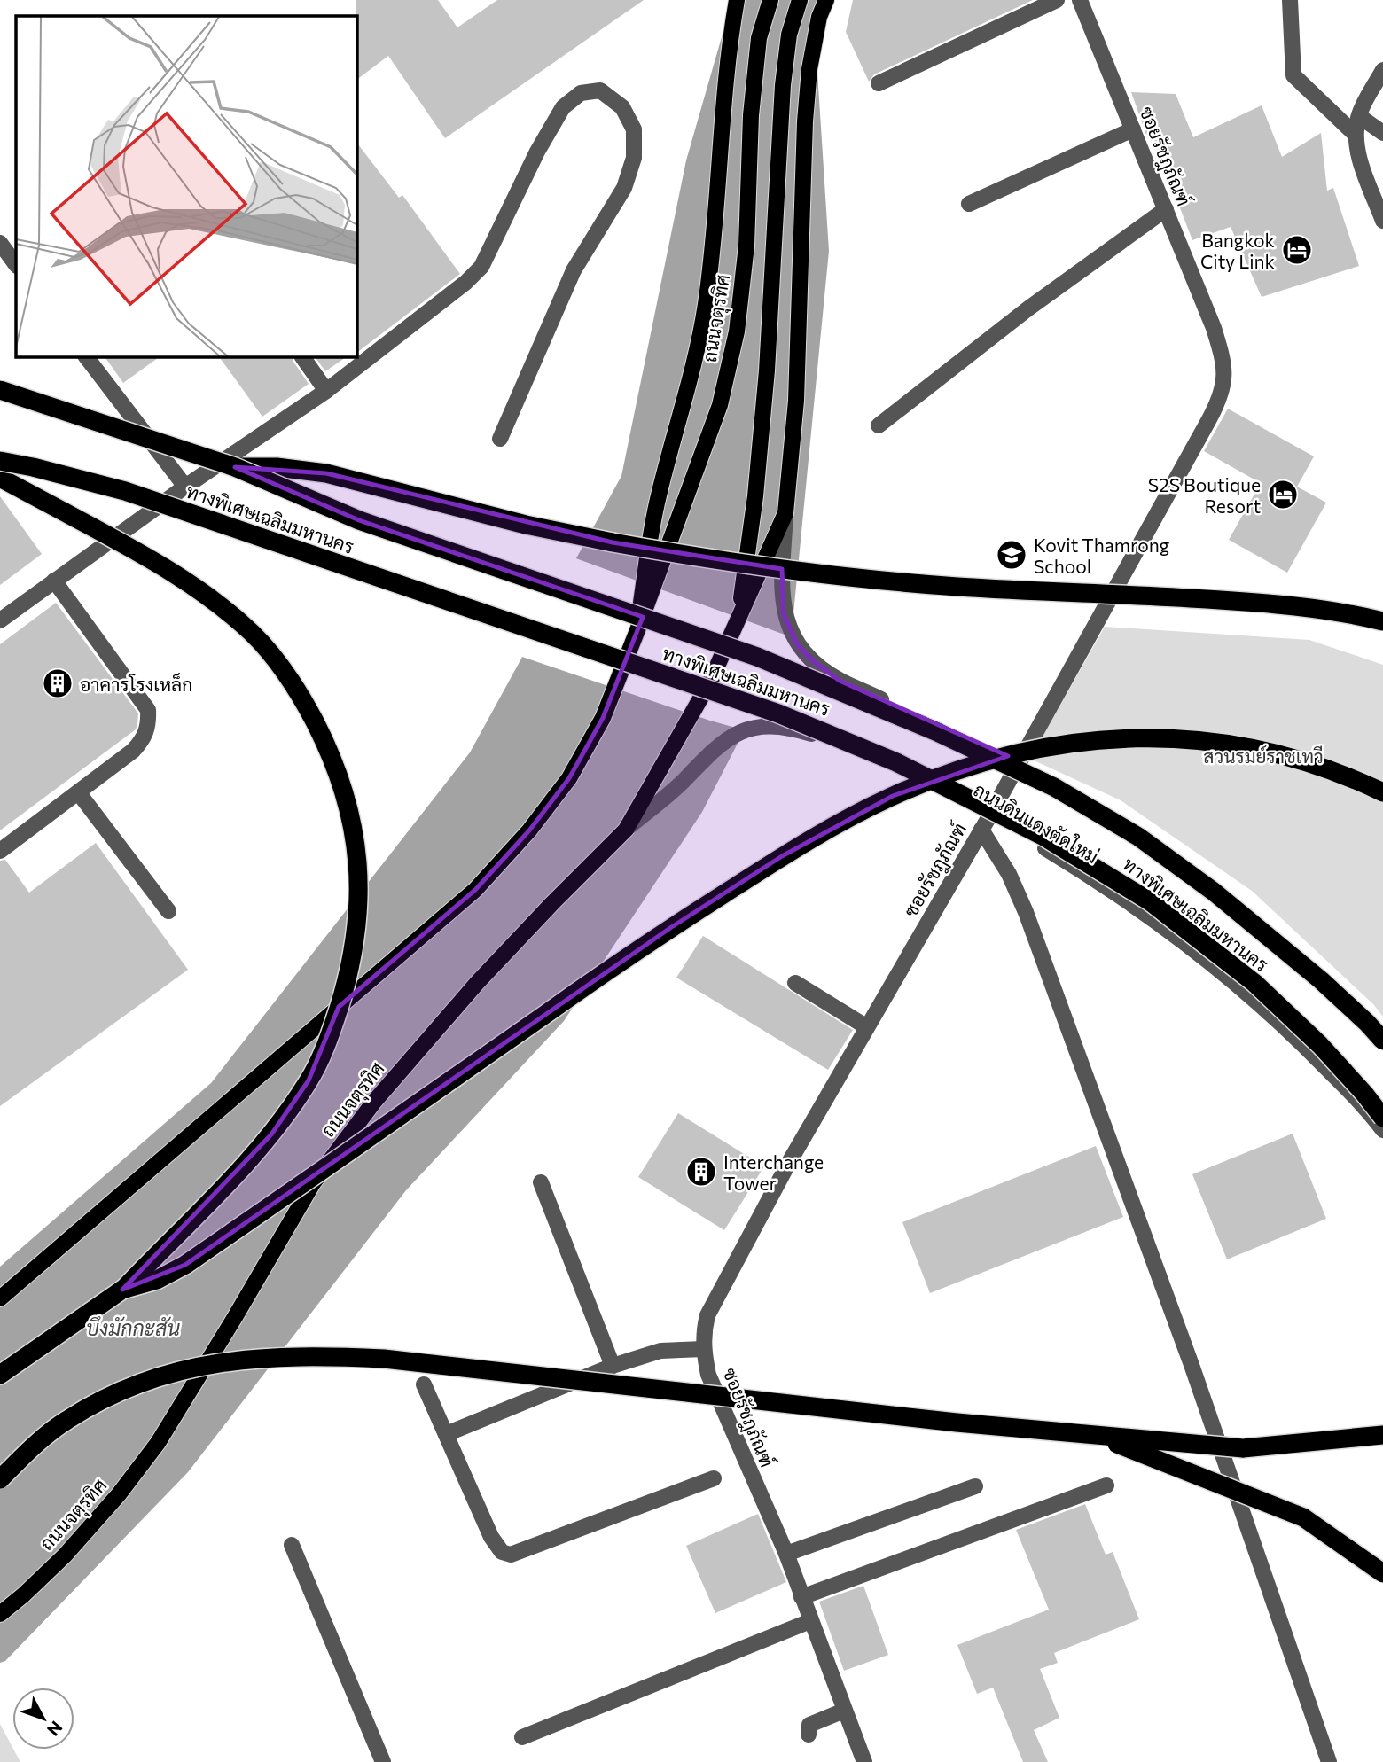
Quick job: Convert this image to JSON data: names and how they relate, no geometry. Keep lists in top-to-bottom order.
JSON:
{
  "streets": {
    "highway": ["ทางพิเศษเฉลิมมหานคร"],
    "main road": ["ถนนจตุรทิศ"],
    "street": ["ซอยรัชฎภัณฑ์", "ถนนดินแดงตัดใหม่"]
  },
  "crossings": [
    ["ซอยรัชฎภัณฑ์", "ถนนดินแดงตัดใหม่"],
    ["ถนนจตุรทิศ", "ถนนดินแดงตัดใหม่"]
  ],
  "water": ["บึงมักกะสัน"],
  "parks": ["สวนรมย์ราชเทวี"],
  "places": {
    "hotel": ["Bangkok City Link", "S2S Boutique Resort"],
    "school or university": ["Kovit Thamrong School"],
    "building": ["อาคารโรงเหล็ก", "Interchange Tower"]
  },
  "north": "bottom right"
}
